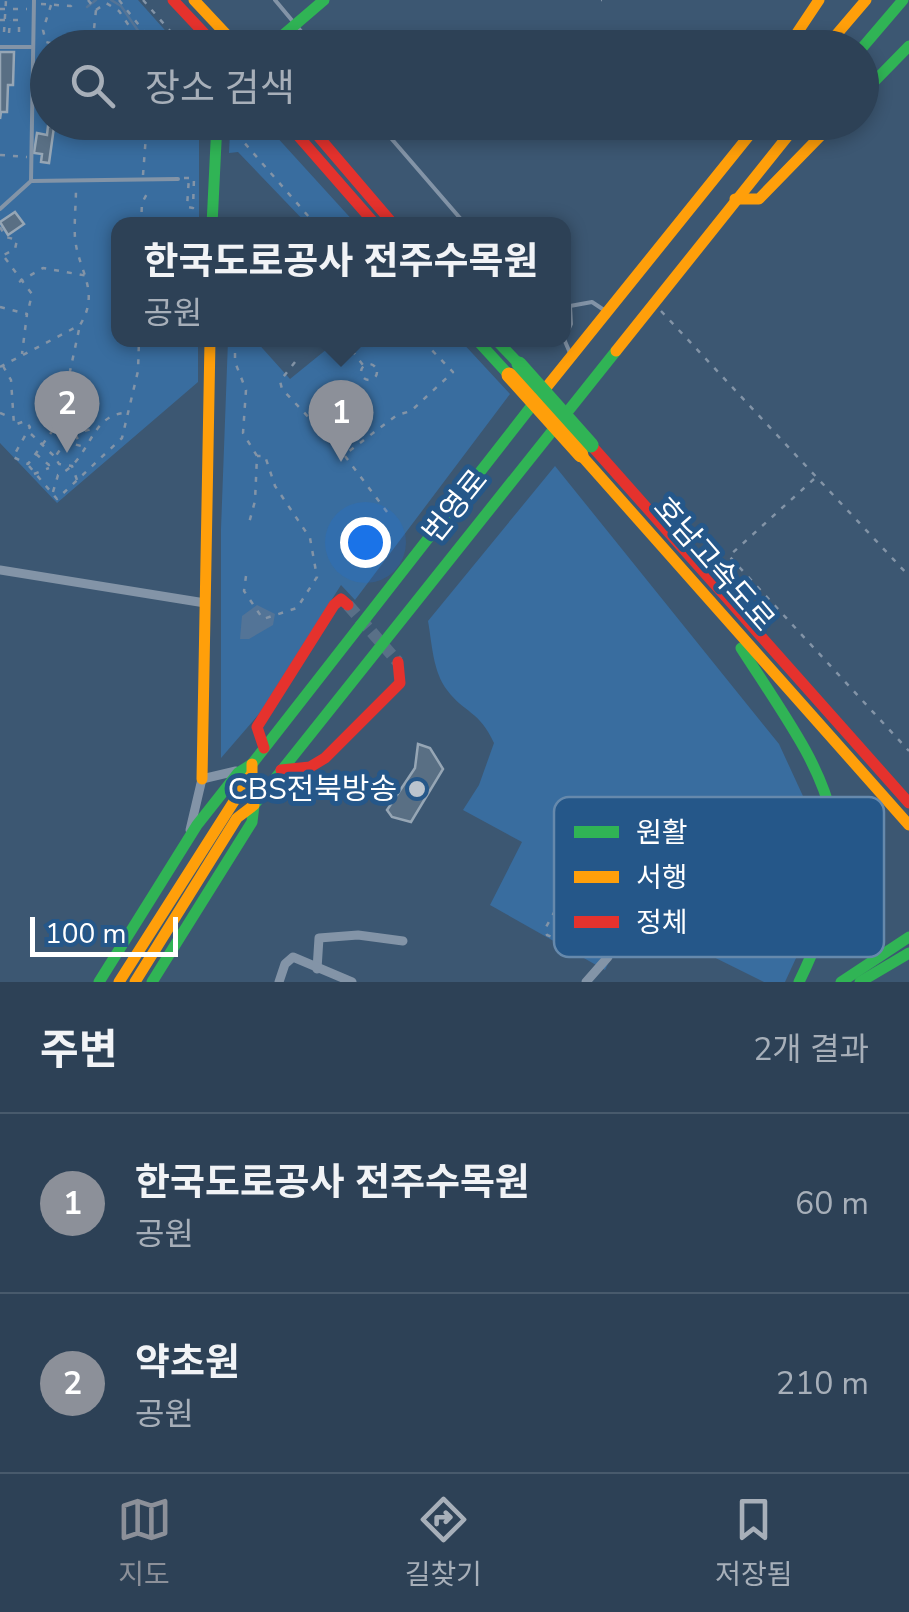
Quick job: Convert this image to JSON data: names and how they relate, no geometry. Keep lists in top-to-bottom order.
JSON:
{
  "streets": {
    "main road": ["번영로", "호남고속도로"]
  },
  "places": ["CBS전북방송"],
  "legend": ["원활", "서행", "정체"],
  "scale_bar": "100 m",
  "page": {
    "search": "장소 검색",
    "popup": ["한국도로공사 전주수목원", "공원"],
    "pins": ["2", "1"],
    "scale": "100 m",
    "heading": ["주변", "2개 결과"],
    "list": [
      {
        "mark": "1",
        "name": "한국도로공사 전주수목원",
        "note": "공원",
        "value": "60 m"
      },
      {
        "mark": "2",
        "name": "약초원",
        "note": "공원",
        "value": "210 m"
      }
    ],
    "nav": ["지도", "길찾기", "저장됨"]
  }
}
